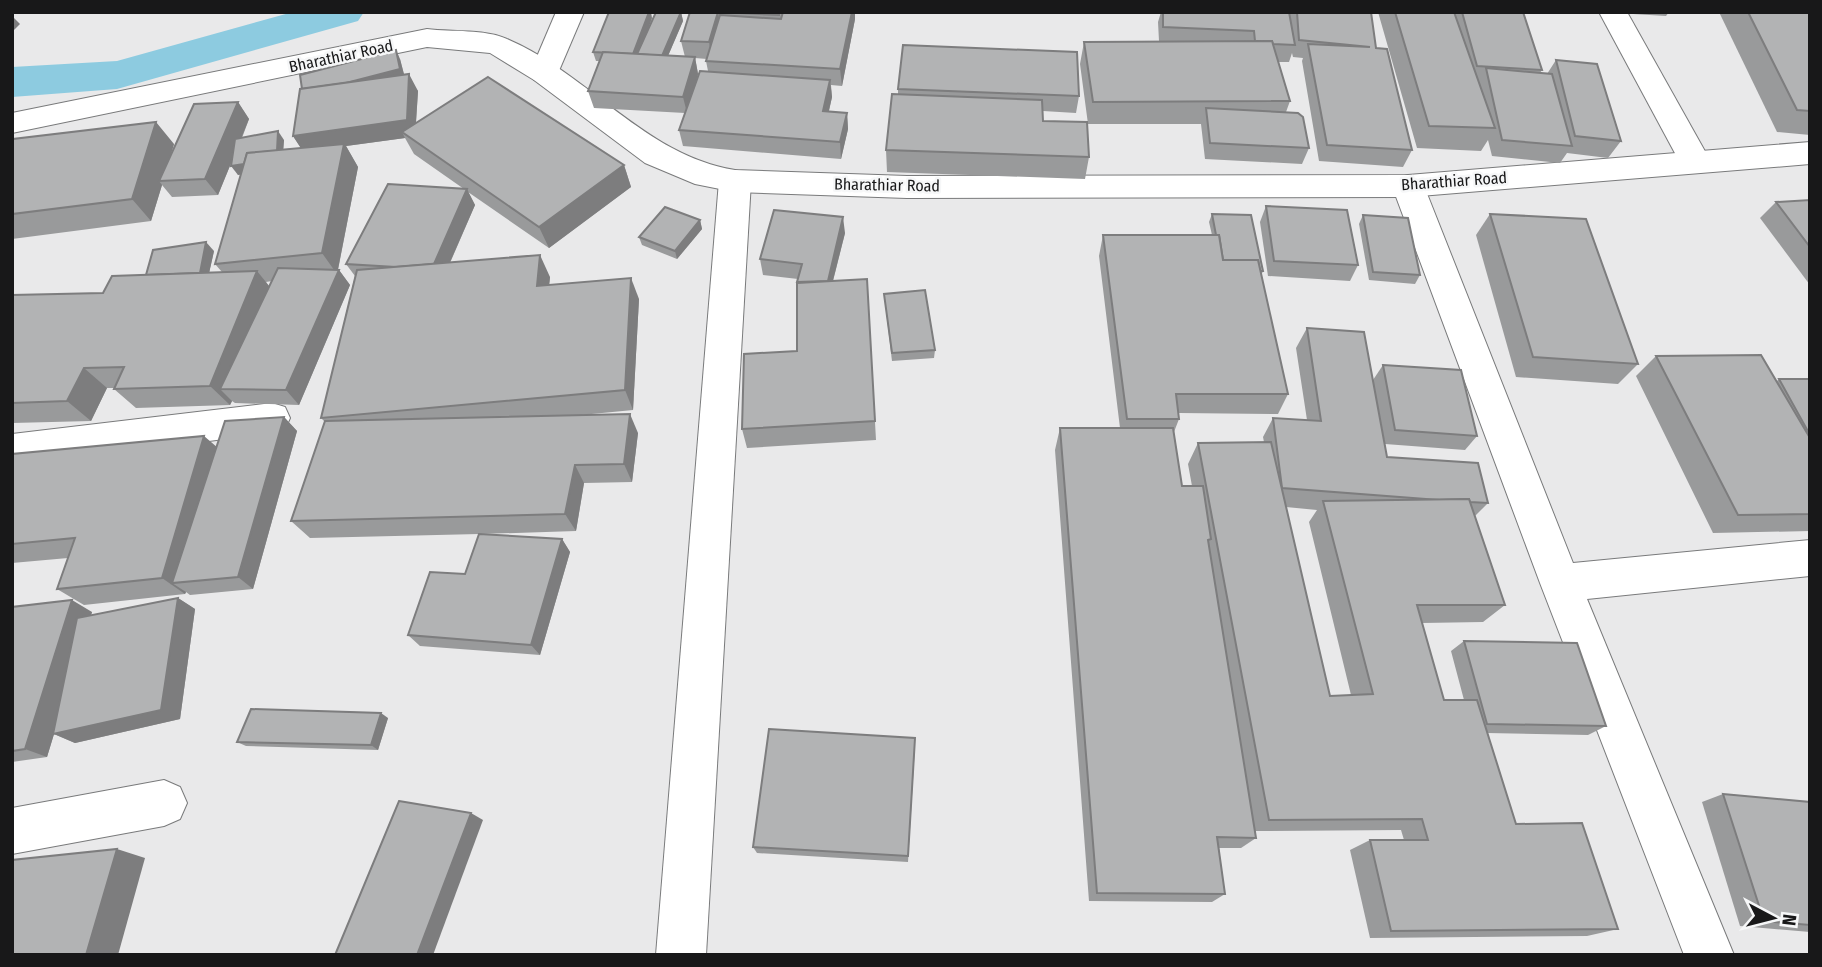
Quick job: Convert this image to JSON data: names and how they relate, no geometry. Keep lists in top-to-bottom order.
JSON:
{
  "streets": {
    "street": ["Bharathiar Road"]
  },
  "north": "right"
}
